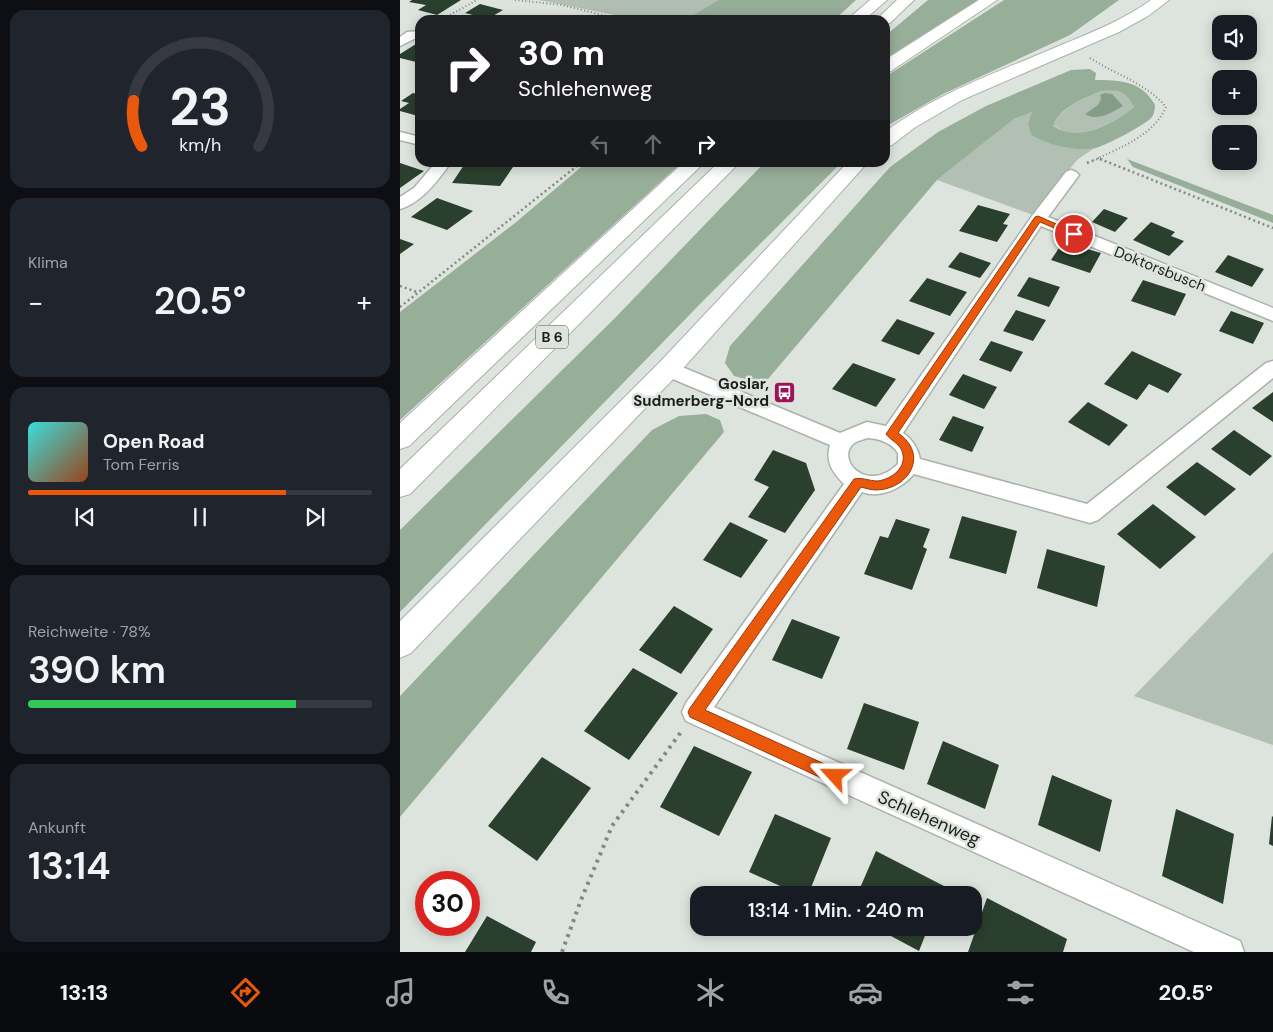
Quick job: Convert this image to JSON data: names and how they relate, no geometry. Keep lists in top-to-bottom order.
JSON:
{
  "streets": {
    "main road": ["B 6"],
    "street": ["Doktorsbusch", "Schlehenweg"]
  },
  "places": {
    "bus stop": ["Goslar, Sudmerberg-Nord"]
  },
  "page": {
    "map_buttons": ["+", "−"],
    "turn": ["30 m", "Schlehenweg"],
    "tile": [
      "Klima",
      ["Reichweite · 78%", "390 km"],
      ["Ankunft", "13:14"]
    ],
    "heat": ["−", "20.5°", "+"],
    "song": ["Open Road", "Tom Ferris"],
    "limit": "30",
    "trip": "13:14 · 1 Min. · 240 m",
    "tabs": ["13:13", "20.5°"],
    "gauge": ["23", "km/h"]
  }
}
